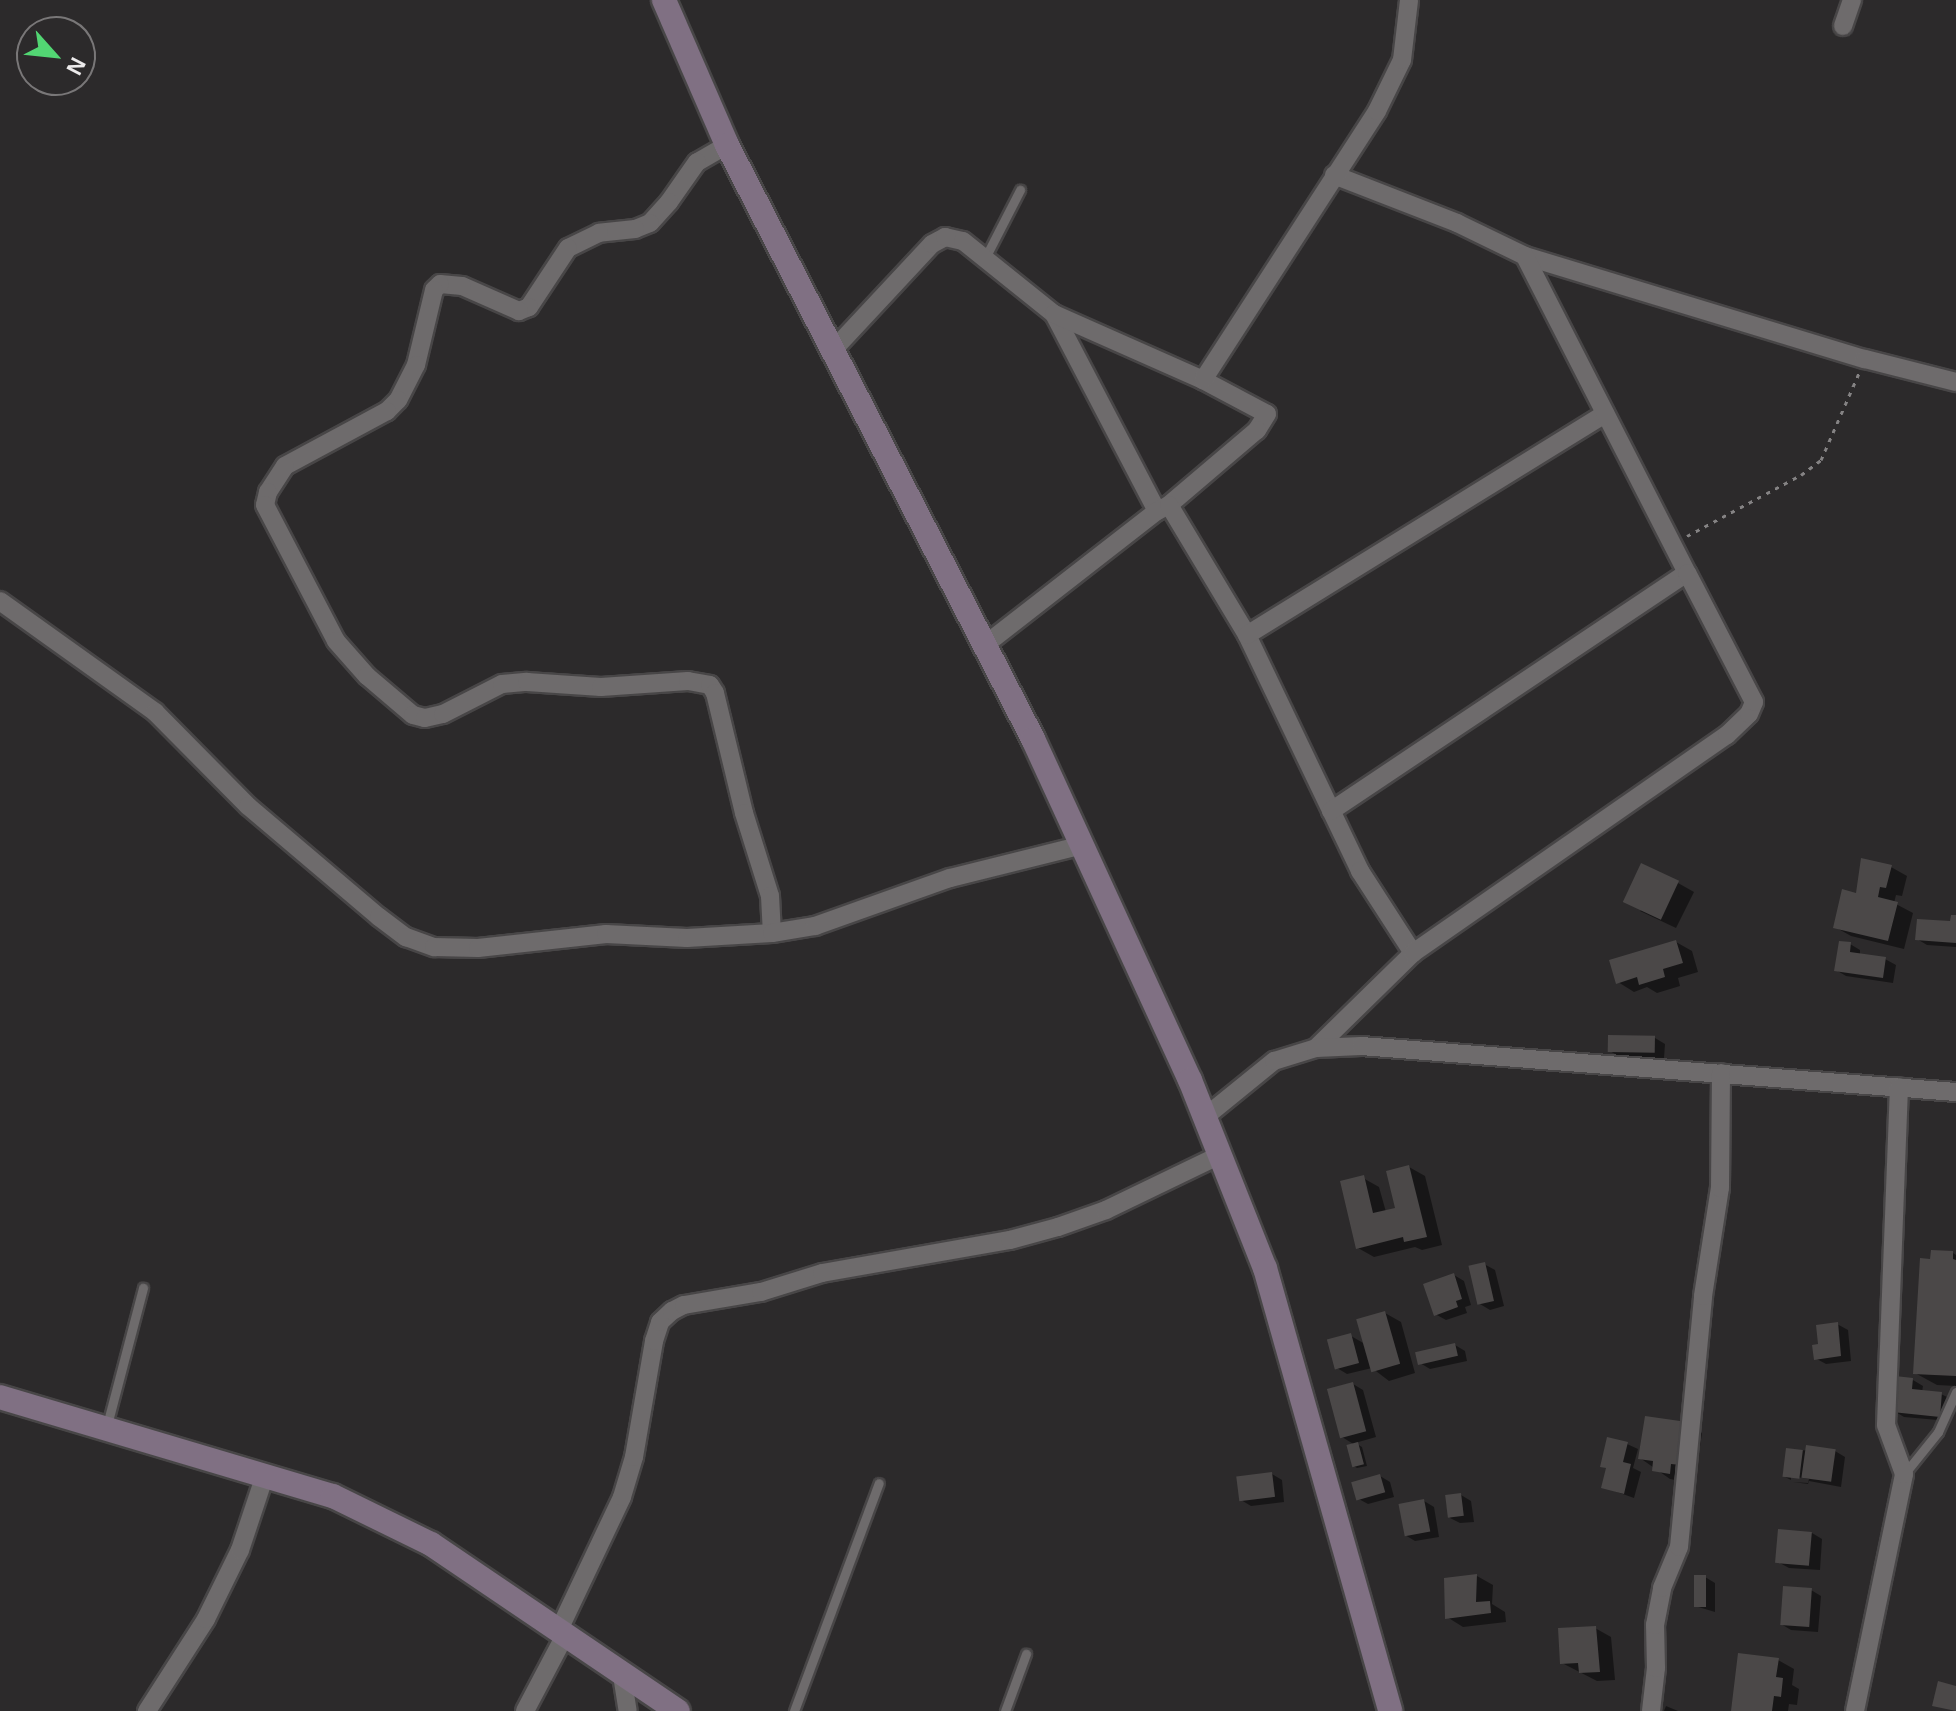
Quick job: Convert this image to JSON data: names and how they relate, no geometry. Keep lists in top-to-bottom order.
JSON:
{
  "north": "bottom right"
}
